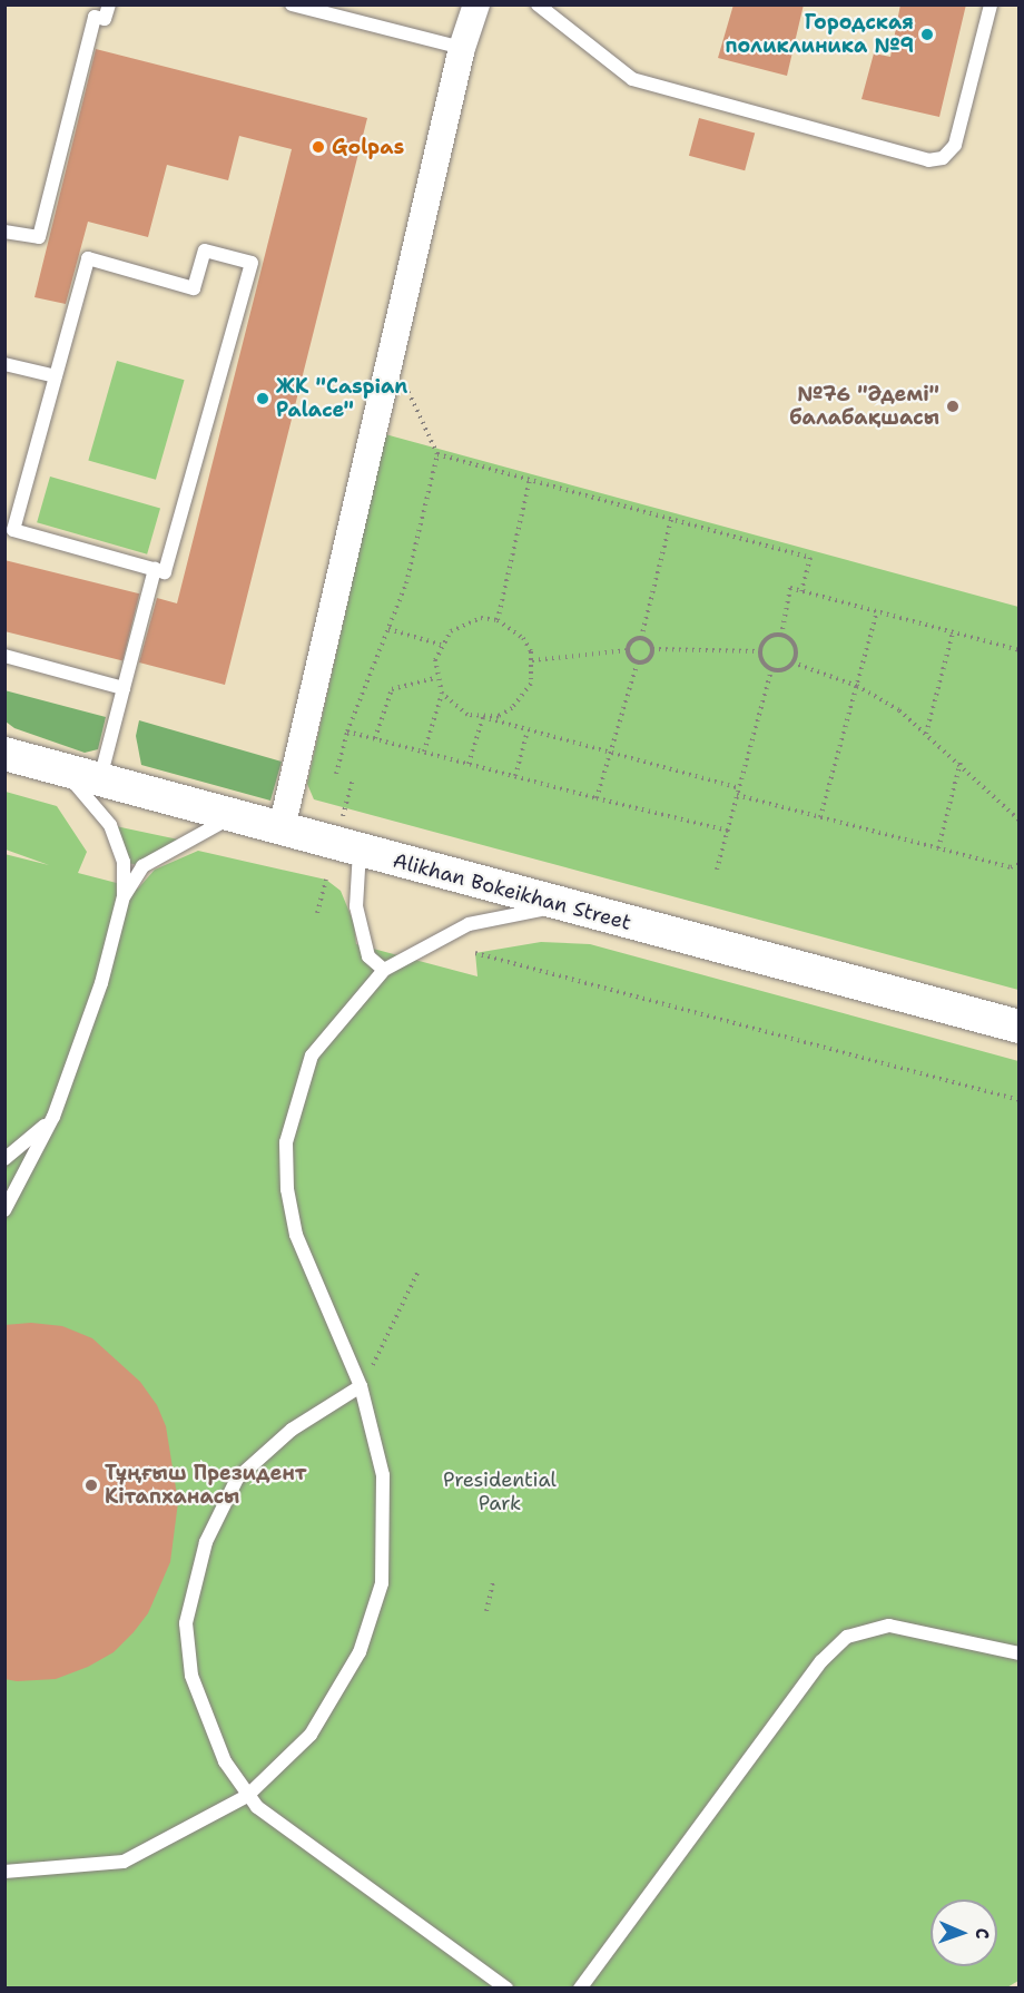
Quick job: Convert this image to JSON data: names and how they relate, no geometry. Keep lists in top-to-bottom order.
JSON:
{
  "streets": {
    "street": ["Alikhan Bokeikhan Street"]
  },
  "parks": ["Presidential Park"],
  "places": [
    "Городская поликлиника №9",
    "Golpas",
    "ЖК \"Caspian Palace\"",
    "№76 \"Әдемі\" балабақшасы",
    "Тұңғыш Президент Кітапханасы"
  ],
  "north": "right"
}
